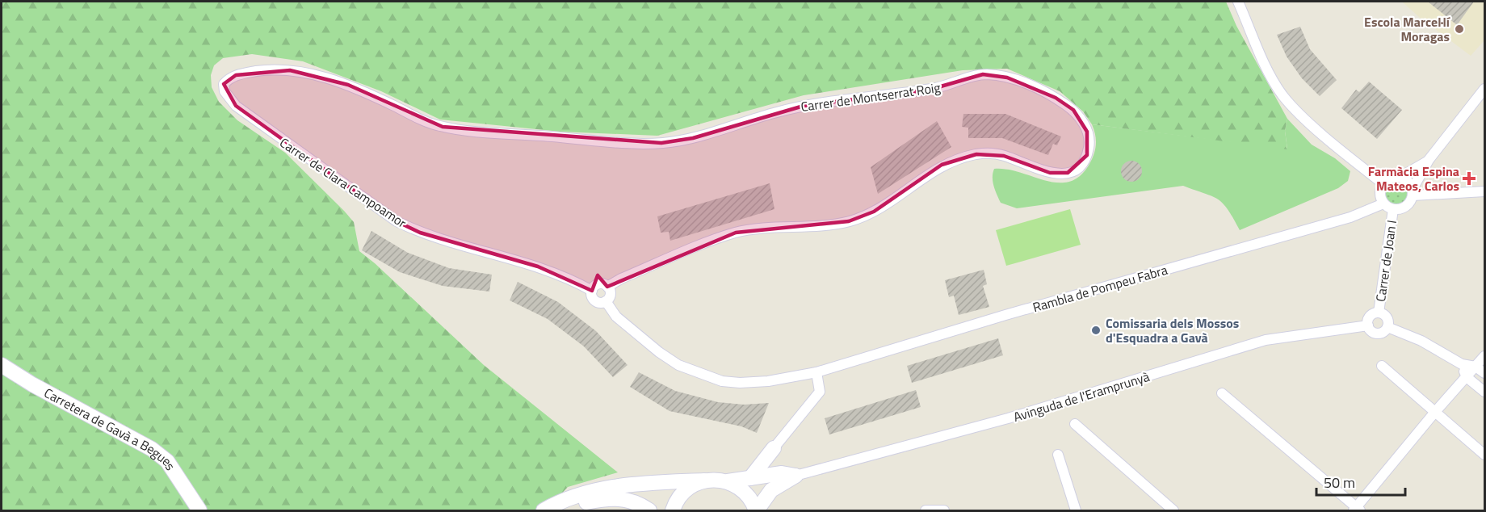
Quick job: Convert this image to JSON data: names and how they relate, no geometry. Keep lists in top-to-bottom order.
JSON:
{
  "streets": {
    "main road": ["Carretera de Gavà a Begues"],
    "street": [
      "Carrer de Montserrat Roig",
      "Carrer de Clara Campoamor",
      "Carrer de Joan I",
      "Rambla de Pompeu Fabra",
      "Avinguda de l'Eramprunyà"
    ]
  },
  "crossings": [
    ["Carrer de Montserrat Roig", "Carrer de Clara Campoamor"],
    ["Carrer de Joan I", "Rambla de Pompeu Fabra"],
    ["Carrer de Joan I", "Avinguda de l'Eramprunyà"]
  ],
  "places": {
    "other": ["Escola Marcel·lí Moragas", "Comissaria dels Mossos d'Esquadra a Gavà"],
    "health": ["Farmàcia Espina Mateos, Carlos"]
  },
  "scale_bar": "50 m"
}
